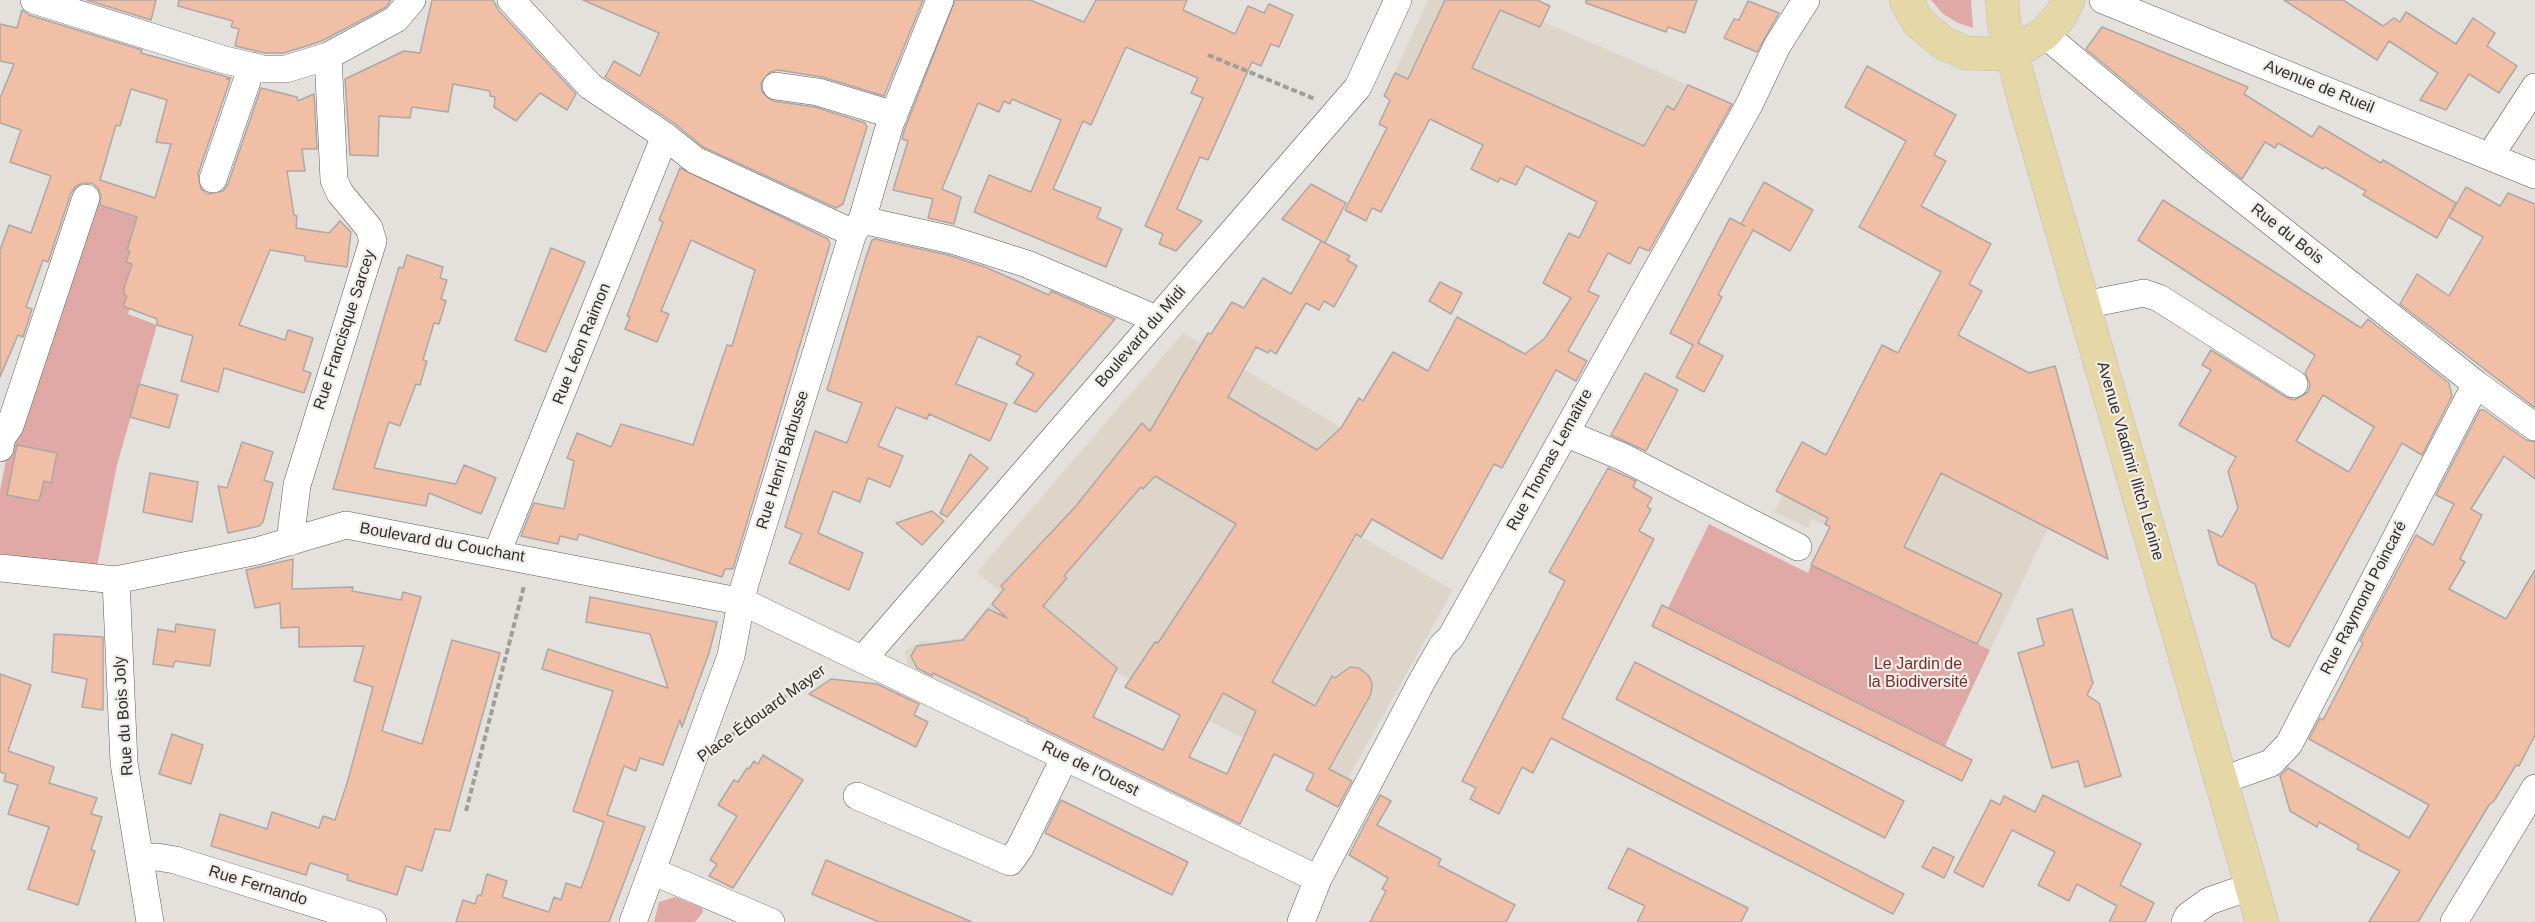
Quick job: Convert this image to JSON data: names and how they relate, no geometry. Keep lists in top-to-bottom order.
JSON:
{
  "streets": {
    "main road": ["Avenue Vladimir Ilitch Lénine"],
    "street": [
      "Avenue de Rueil",
      "Rue du Bois",
      "Rue Francisque Sarcey",
      "Boulevard du Midi",
      "Rue Léon Raimon",
      "Rue Henri Barbusse",
      "Rue Thomas Lemaître",
      "Boulevard du Couchant",
      "Rue Raymond Poincaré",
      "Place Édouard Mayer",
      "Rue du Bois Joly",
      "Rue de l'Ouest",
      "Rue Fernando"
    ]
  },
  "crossings": [
    ["Rue du Bois", "Rue Raymond Poincaré"],
    ["Rue Francisque Sarcey", "Boulevard du Couchant"],
    ["Boulevard du Midi", "Place Édouard Mayer"],
    ["Boulevard du Midi", "Rue de l'Ouest"],
    ["Rue Léon Raimon", "Boulevard du Couchant"],
    ["Rue Henri Barbusse", "Boulevard du Couchant"],
    ["Rue Henri Barbusse", "Place Édouard Mayer"],
    ["Rue Thomas Lemaître", "Rue de l'Ouest"],
    ["Avenue Vladimir Ilitch Lénine", "Rue Raymond Poincaré"],
    ["Boulevard du Couchant", "Place Édouard Mayer"],
    ["Boulevard du Couchant", "Rue du Bois Joly"],
    ["Place Édouard Mayer", "Rue de l'Ouest"],
    ["Rue du Bois Joly", "Rue Fernando"]
  ],
  "parks": ["Le Jardin de la Biodiversité"]
}
